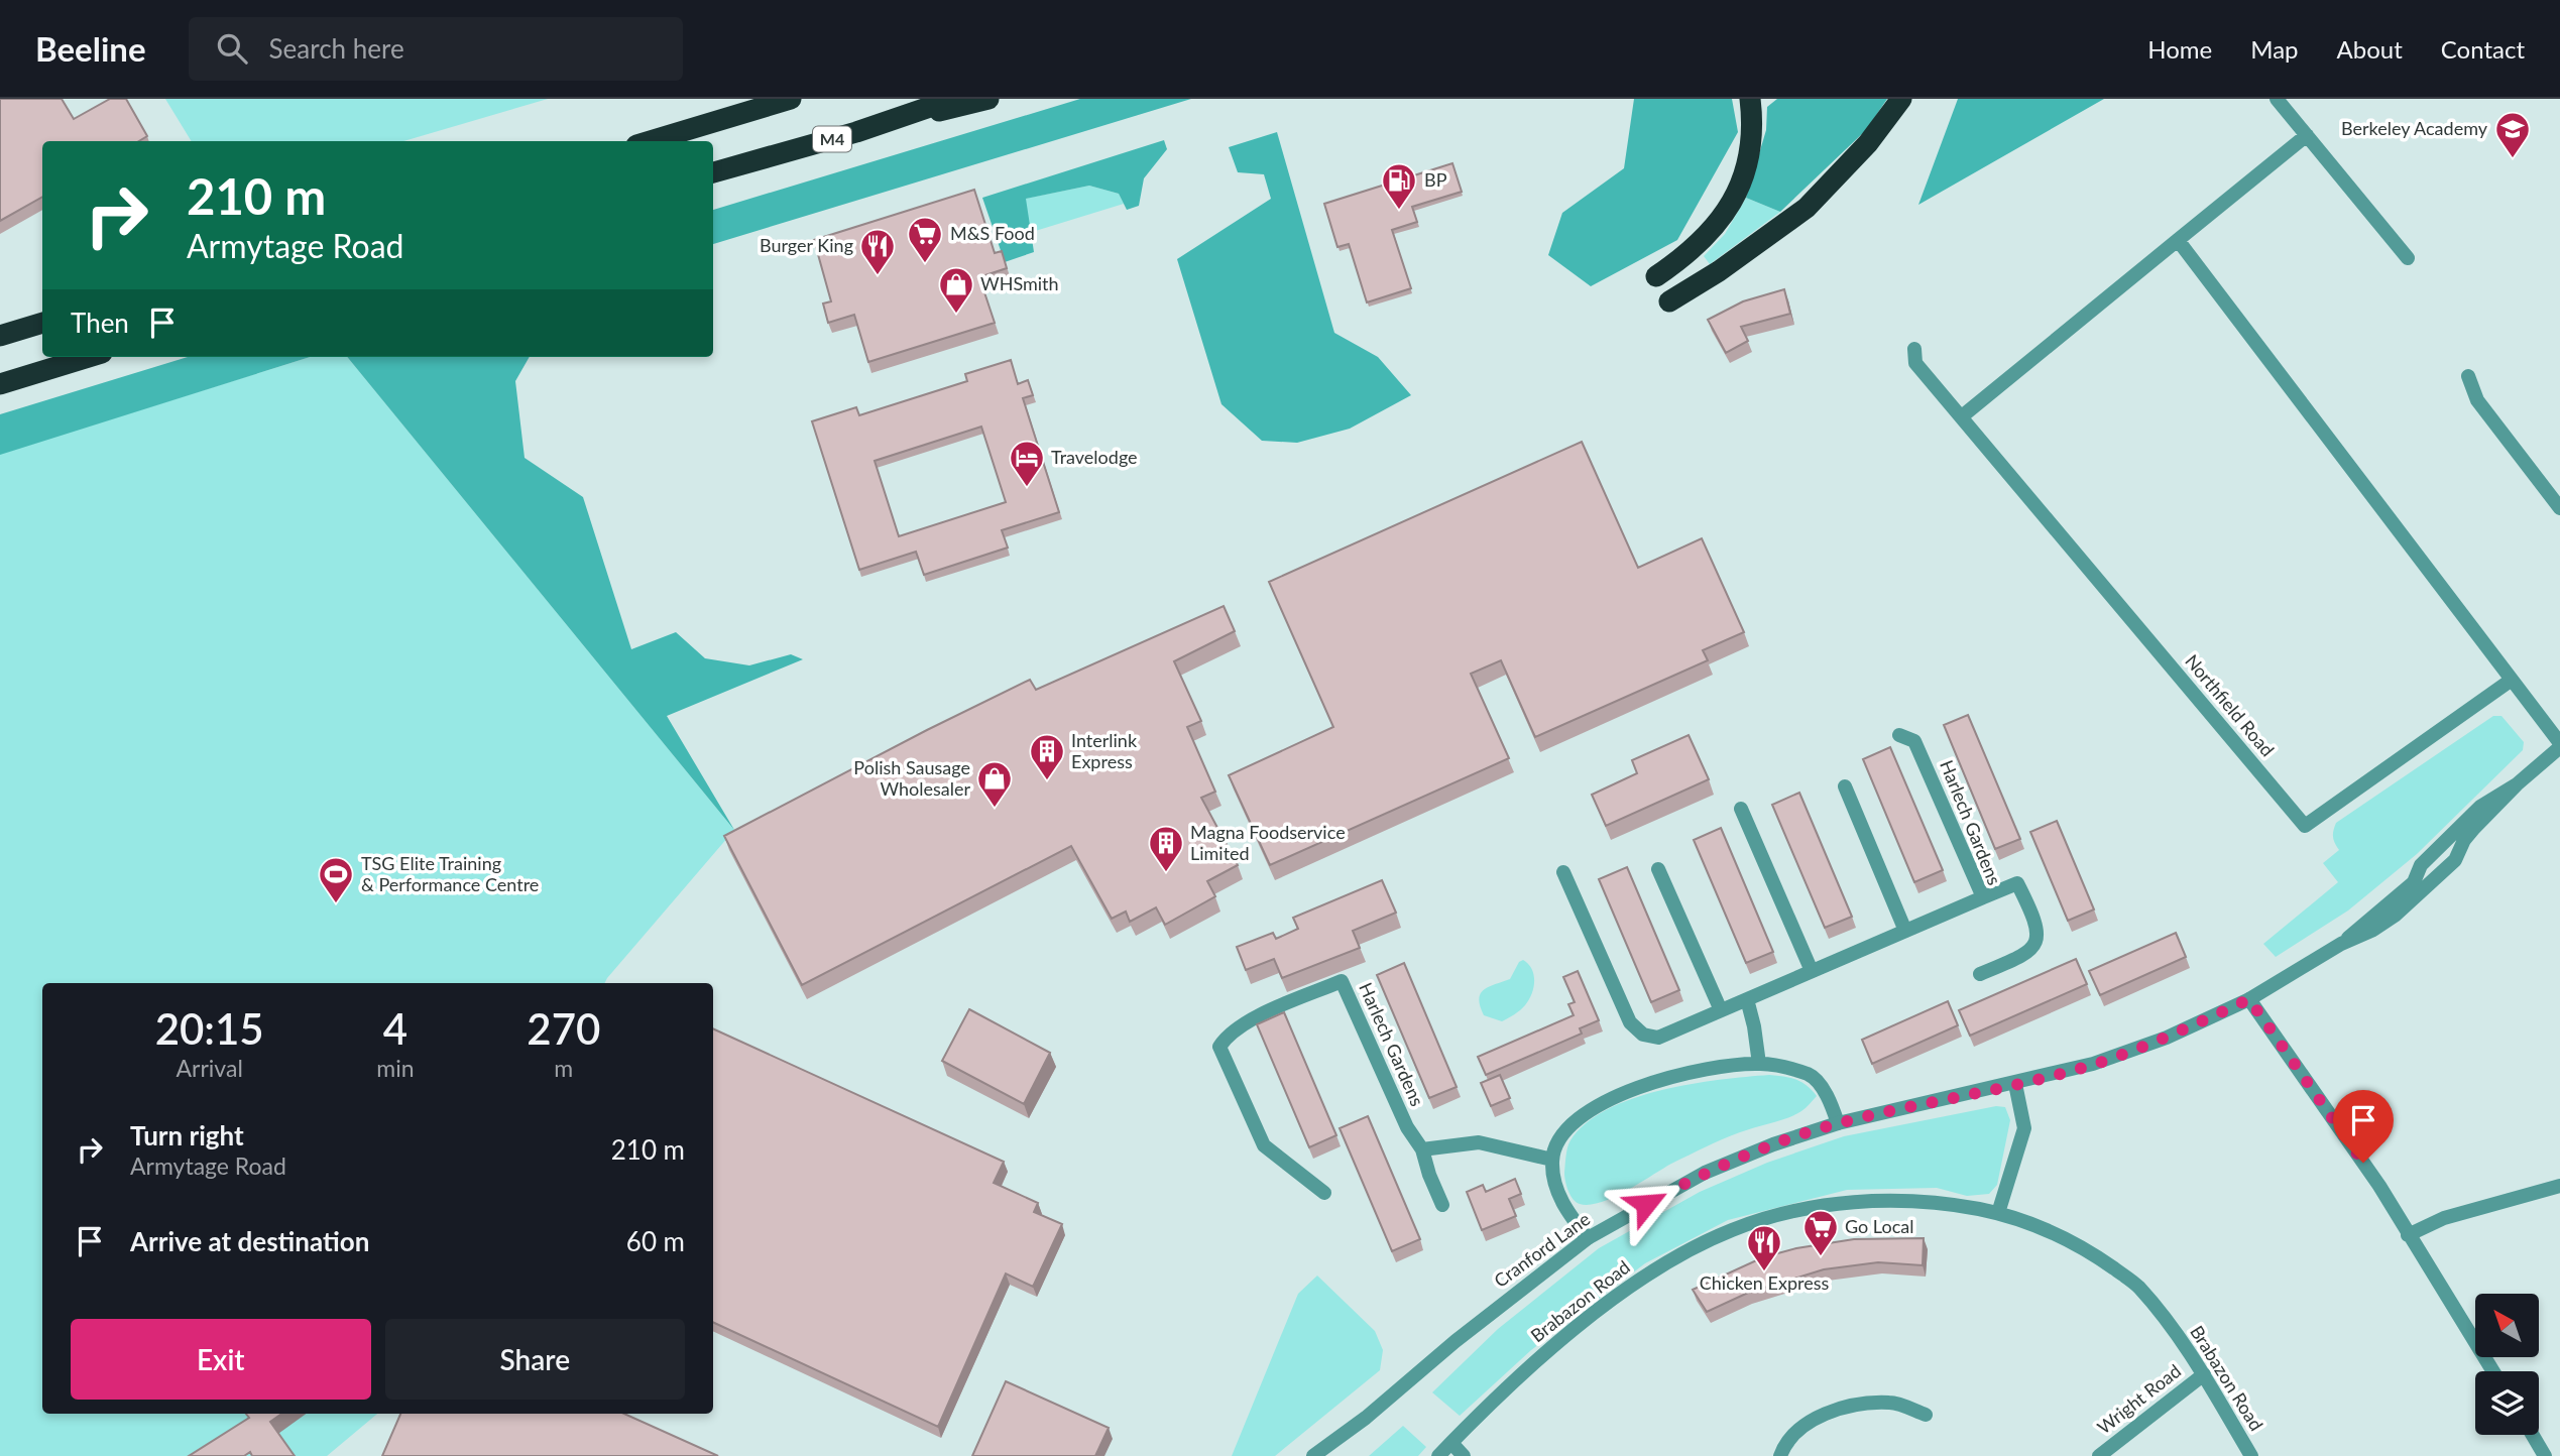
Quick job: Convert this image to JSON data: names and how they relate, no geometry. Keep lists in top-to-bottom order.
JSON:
{
  "streets": {
    "highway": ["M4"],
    "street": [
      "Northfield Road",
      "Harlech Gardens",
      "Cranford Lane",
      "Brabazon Road",
      "Wright Road"
    ]
  },
  "crossings": [
    ["Brabazon Road", "Wright Road"]
  ],
  "places": {
    "school or university": ["Berkeley Academy"],
    "fuel station": ["BP"],
    "supermarket": ["M&S Food", "Go Local"],
    "restaurant": ["Burger King", "Chicken Express"],
    "shop": ["WHSmith", "Polish Sausage Wholesaler"],
    "hotel": ["Travelodge"],
    "building": ["Interlink Express", "Magna Foodservice Limited"],
    "sports": ["TSG Elite Training & Performance Centre"]
  },
  "north": "top left",
  "page": {
    "header": "Beeline",
    "search": "Search here",
    "nav": [
      "Home",
      "Map",
      "About",
      "Contact"
    ],
    "turn": ["210 m", "Armytage Road"],
    "then": "Then",
    "eta": [
      "20:15",
      "Arrival",
      "4",
      "min",
      "270",
      "m"
    ],
    "list": [
      {
        "name": "Turn right",
        "note": "Armytage Road",
        "value": "210 m"
      },
      {
        "name": "Arrive at destination",
        "value": "60 m"
      }
    ],
    "buttons": ["Exit", "Share"]
  }
}
